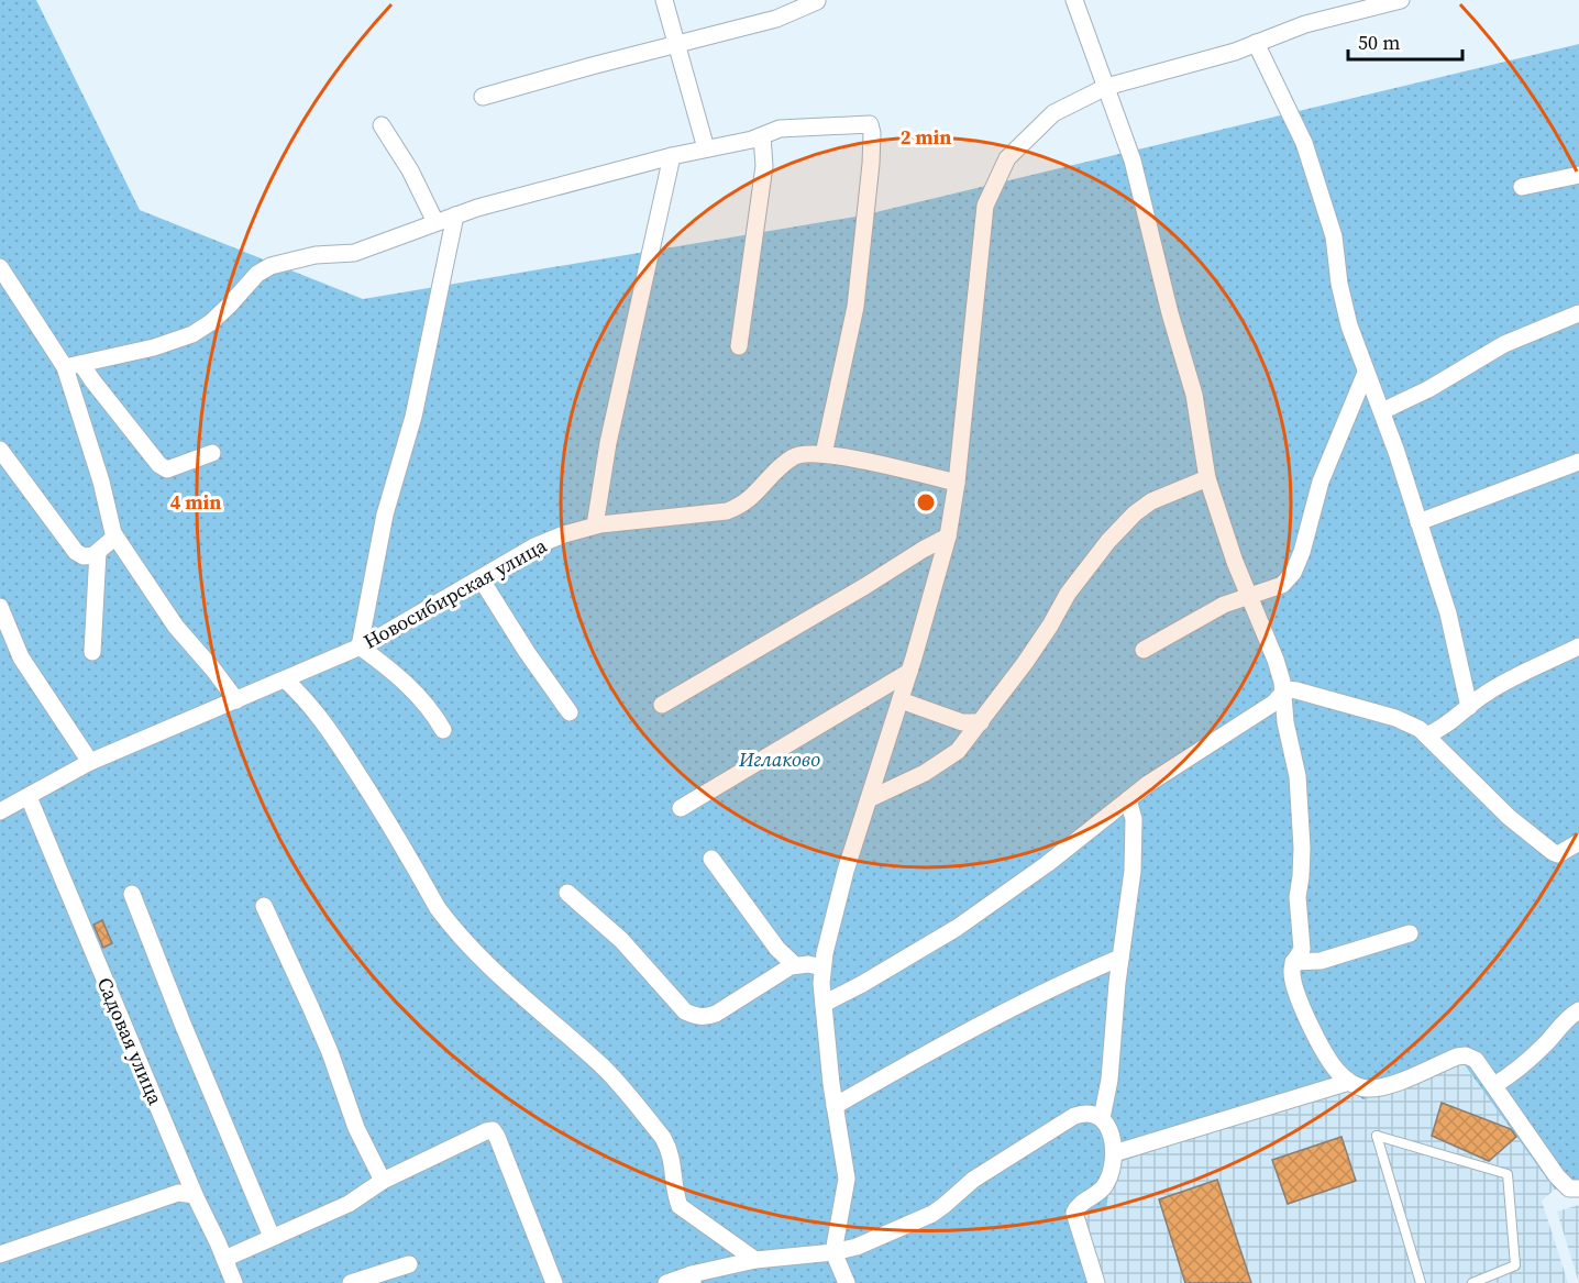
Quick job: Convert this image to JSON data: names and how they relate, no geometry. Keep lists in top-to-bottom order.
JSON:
{
  "streets": {
    "street": ["Новосибирская улица", "Садовая улица"]
  },
  "crossings": [
    ["Новосибирская улица", "Садовая улица"]
  ],
  "parks": ["Иглаково"],
  "scale_bar": "50 m",
  "rings": ["2 min", "4 min"]
}
